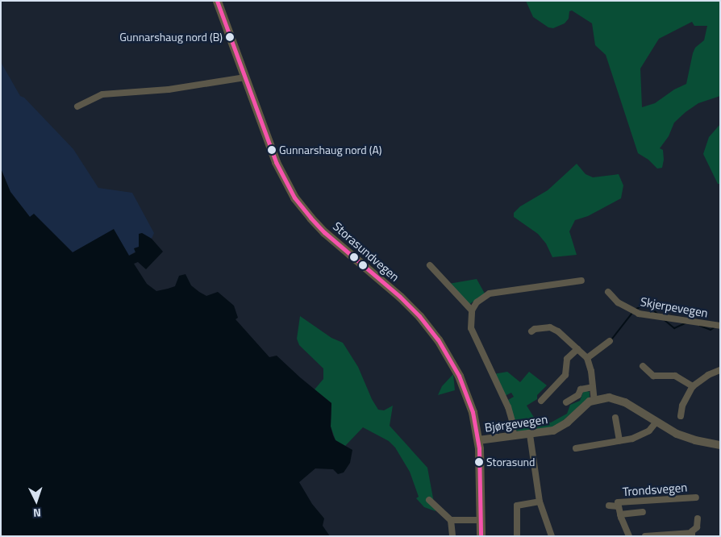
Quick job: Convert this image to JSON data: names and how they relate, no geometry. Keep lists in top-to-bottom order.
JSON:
{
  "streets": {
    "main road": ["Storasundvegen"],
    "street": ["Skjerpevegen", "Bjørgevegen", "Trondsvegen"]
  },
  "crossings": [
    ["Storasundvegen", "Bjørgevegen"]
  ],
  "places": ["Gunnarshaug nord (B)", "Gunnarshaug nord (A)", "Storasund"],
  "north": "bottom"
}
